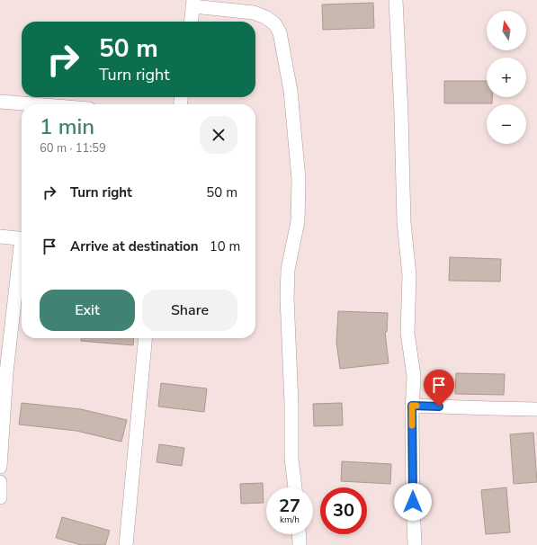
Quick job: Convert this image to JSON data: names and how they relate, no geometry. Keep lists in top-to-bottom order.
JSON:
{
  "north": "top",
  "page": {
    "map_buttons": ["+", "−"],
    "turn": ["50 m", "Turn right"],
    "heading": ["1 min", "60 m · 11:59"],
    "list": [
      {
        "name": "Turn right",
        "value": "50 m"
      },
      {
        "name": "Arrive at destination",
        "value": "10 m"
      }
    ],
    "buttons": ["Exit", "Share"],
    "speed": "27 km/h",
    "limit": "30"
  }
}
